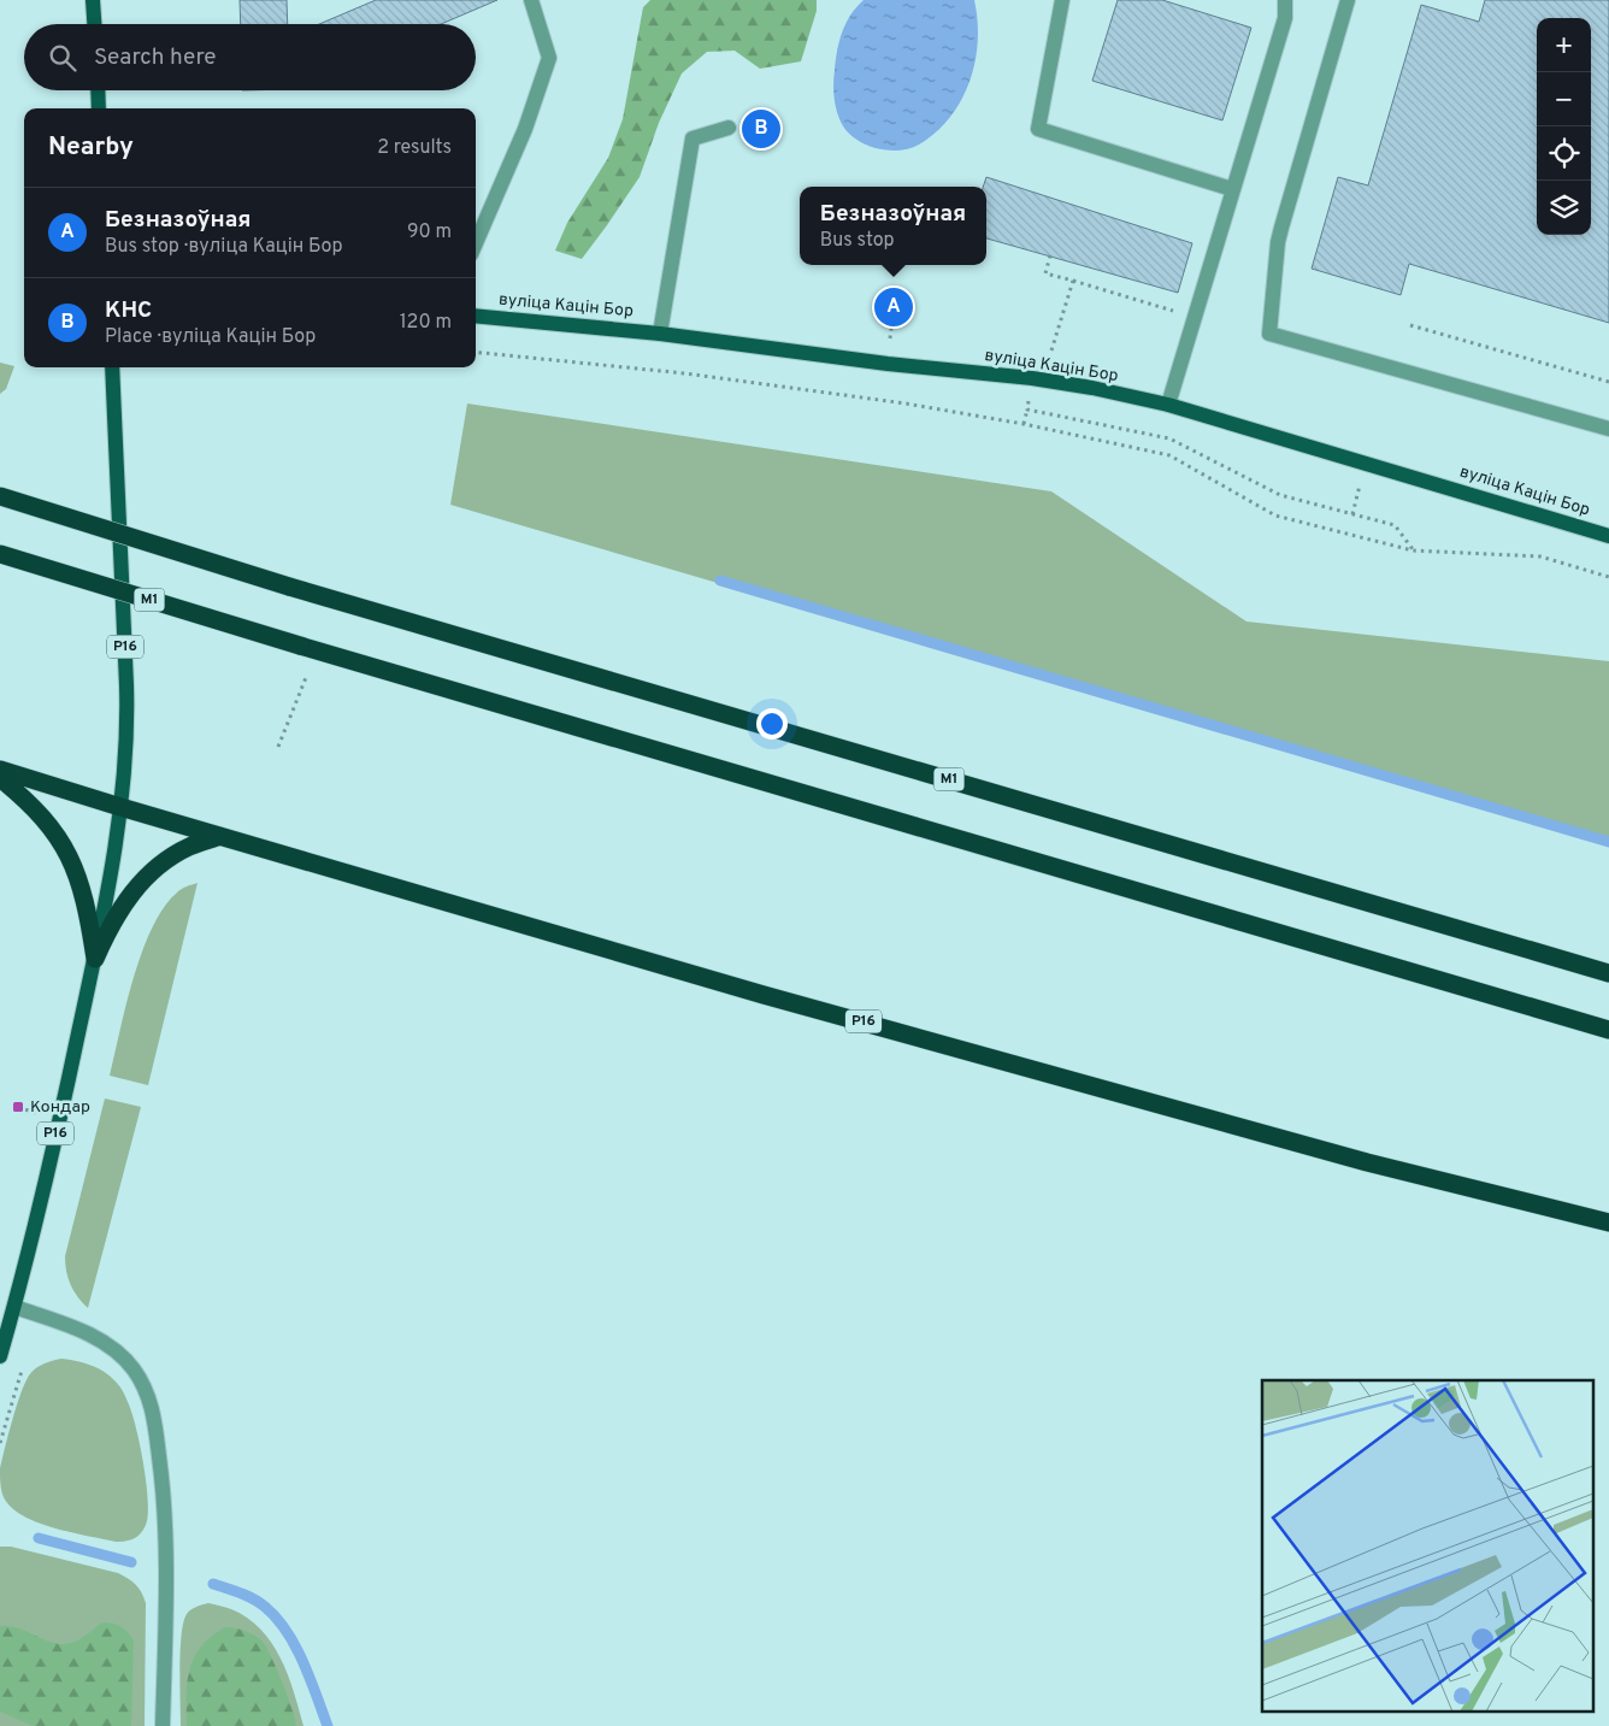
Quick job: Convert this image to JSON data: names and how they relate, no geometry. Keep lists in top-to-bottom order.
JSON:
{
  "streets": {
    "highway": ["М1", "Р16"],
    "main road": ["вуліца Кацін Бор"]
  },
  "places": {
    "transit": ["Кондар"]
  },
  "page": {
    "map_buttons": ["+", "−"],
    "search": "Search here",
    "pins": ["B", "A"],
    "heading": ["Nearby", "2 results"],
    "popup": ["Безназоўная", "Bus stop"],
    "list": [
      {
        "mark": "A",
        "name": "Безназоўная",
        "note": "Bus stop · вуліца Кацін Бор",
        "value": "90 m"
      },
      {
        "mark": "B",
        "name": "КНС",
        "note": "Place · вуліца Кацін Бор",
        "value": "120 m"
      }
    ]
  }
}
